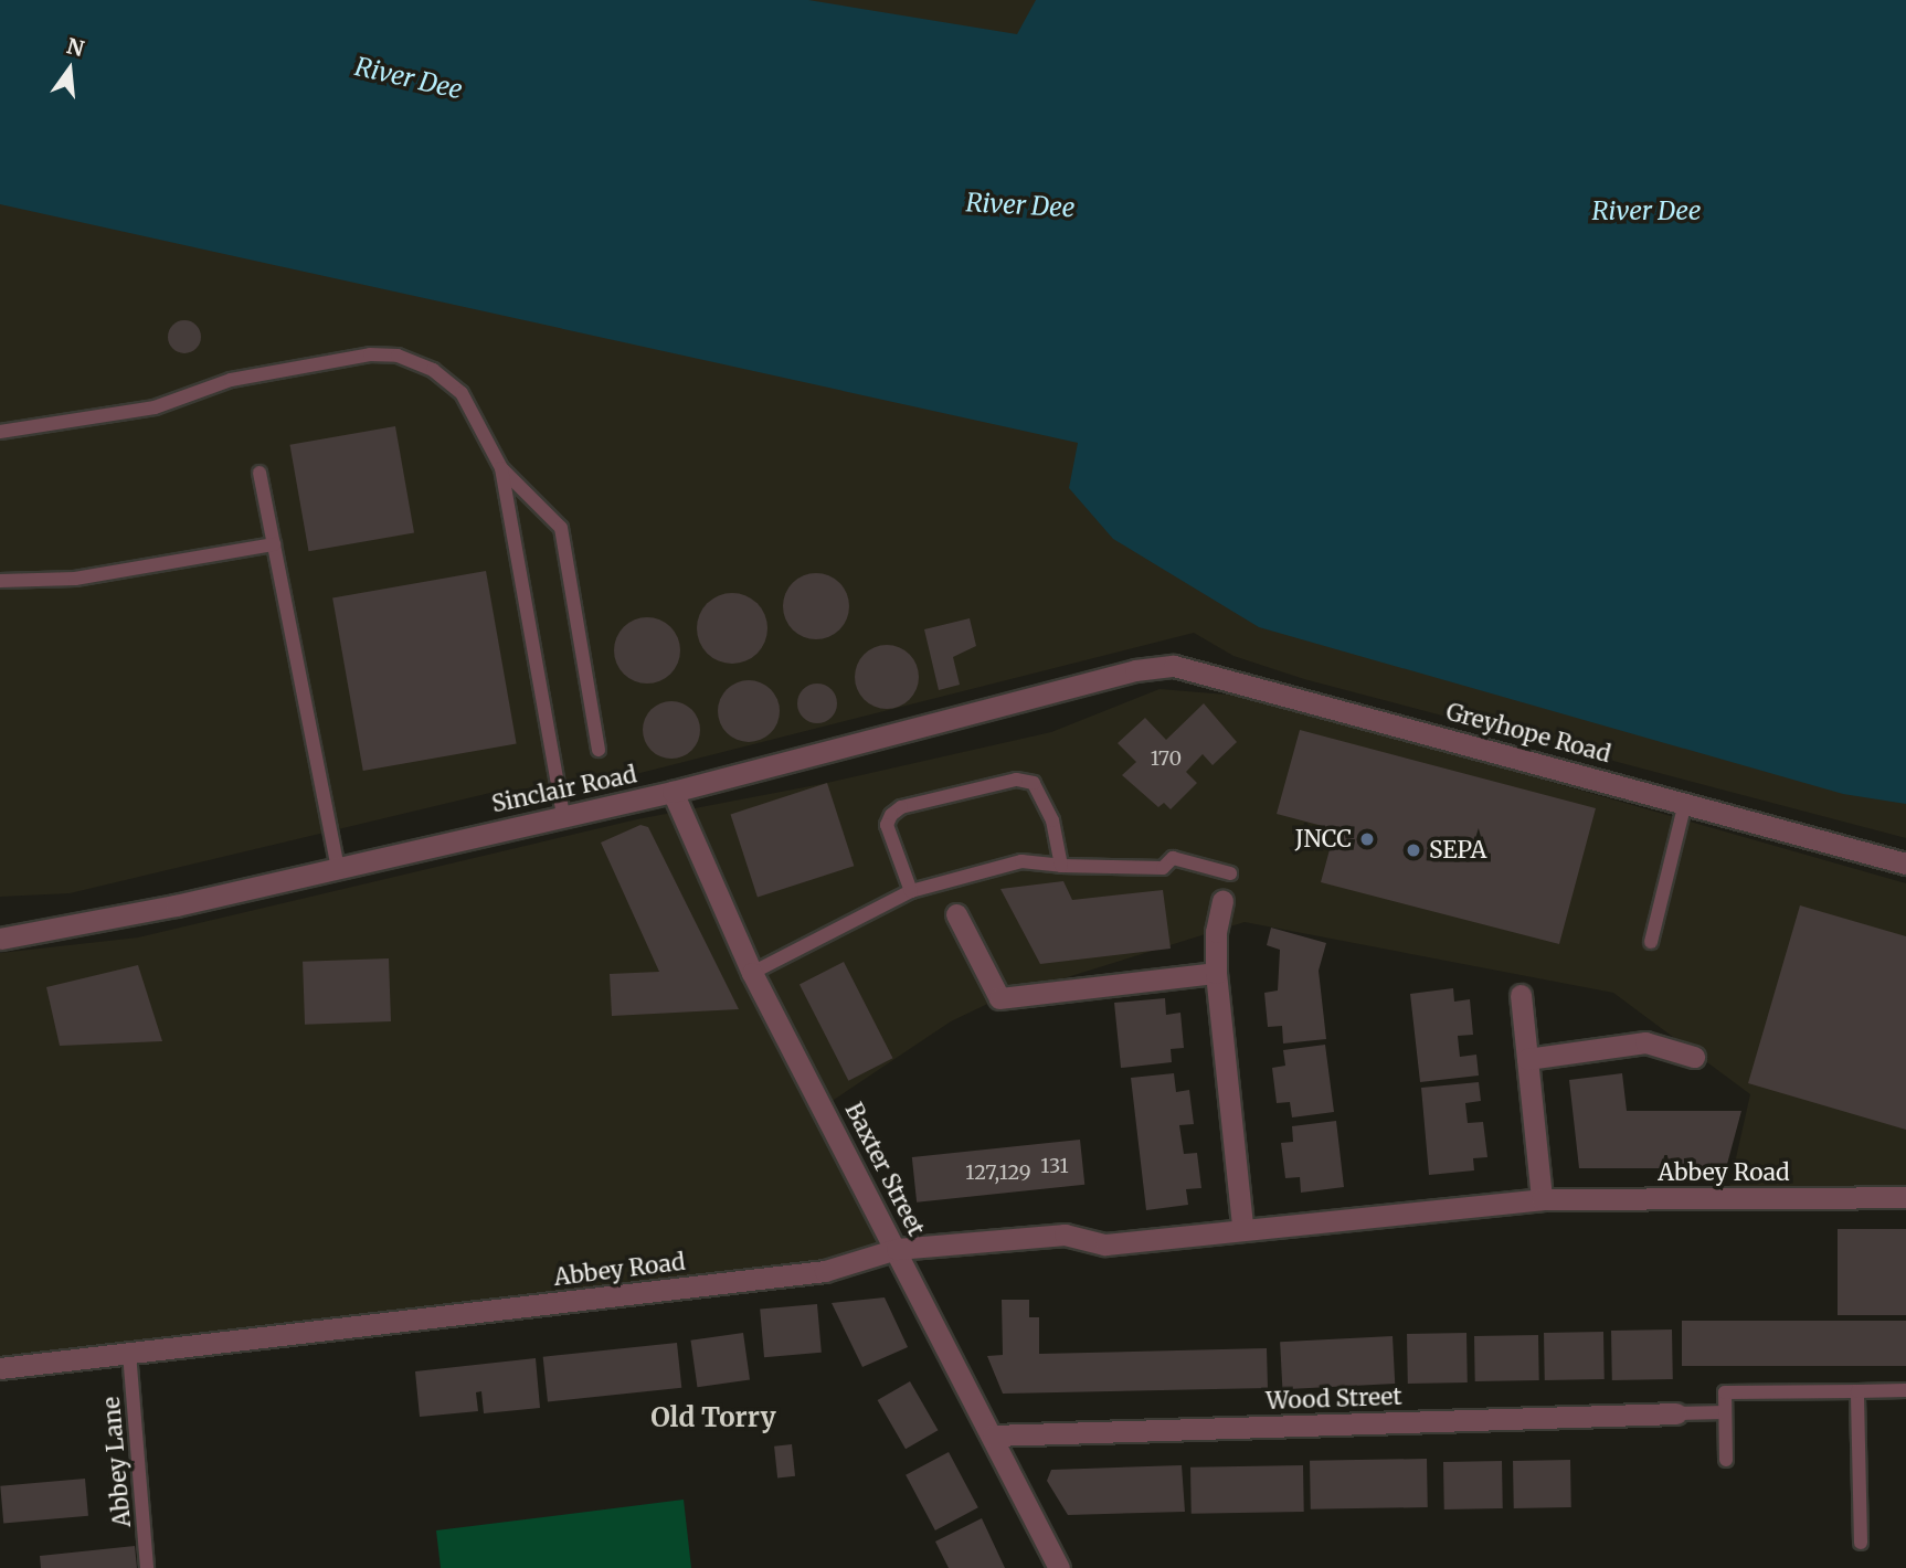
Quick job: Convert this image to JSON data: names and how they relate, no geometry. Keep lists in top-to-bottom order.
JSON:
{
  "streets": {
    "street": [
      "Greyhope Road",
      "Sinclair Road",
      "Baxter Street",
      "Abbey Road",
      "Wood Street"
    ],
    "lane": ["Abbey Lane"]
  },
  "crossings": [
    ["Greyhope Road", "Sinclair Road"],
    ["Sinclair Road", "Baxter Street"],
    ["Baxter Street", "Abbey Road"],
    ["Baxter Street", "Wood Street"],
    ["Abbey Road", "Abbey Lane"]
  ],
  "districts": ["Old Torry"],
  "water": ["River Dee"],
  "places": ["JNCC", "SEPA"],
  "house_numbers": ["170", "131", "127,129"],
  "north": "top"
}
